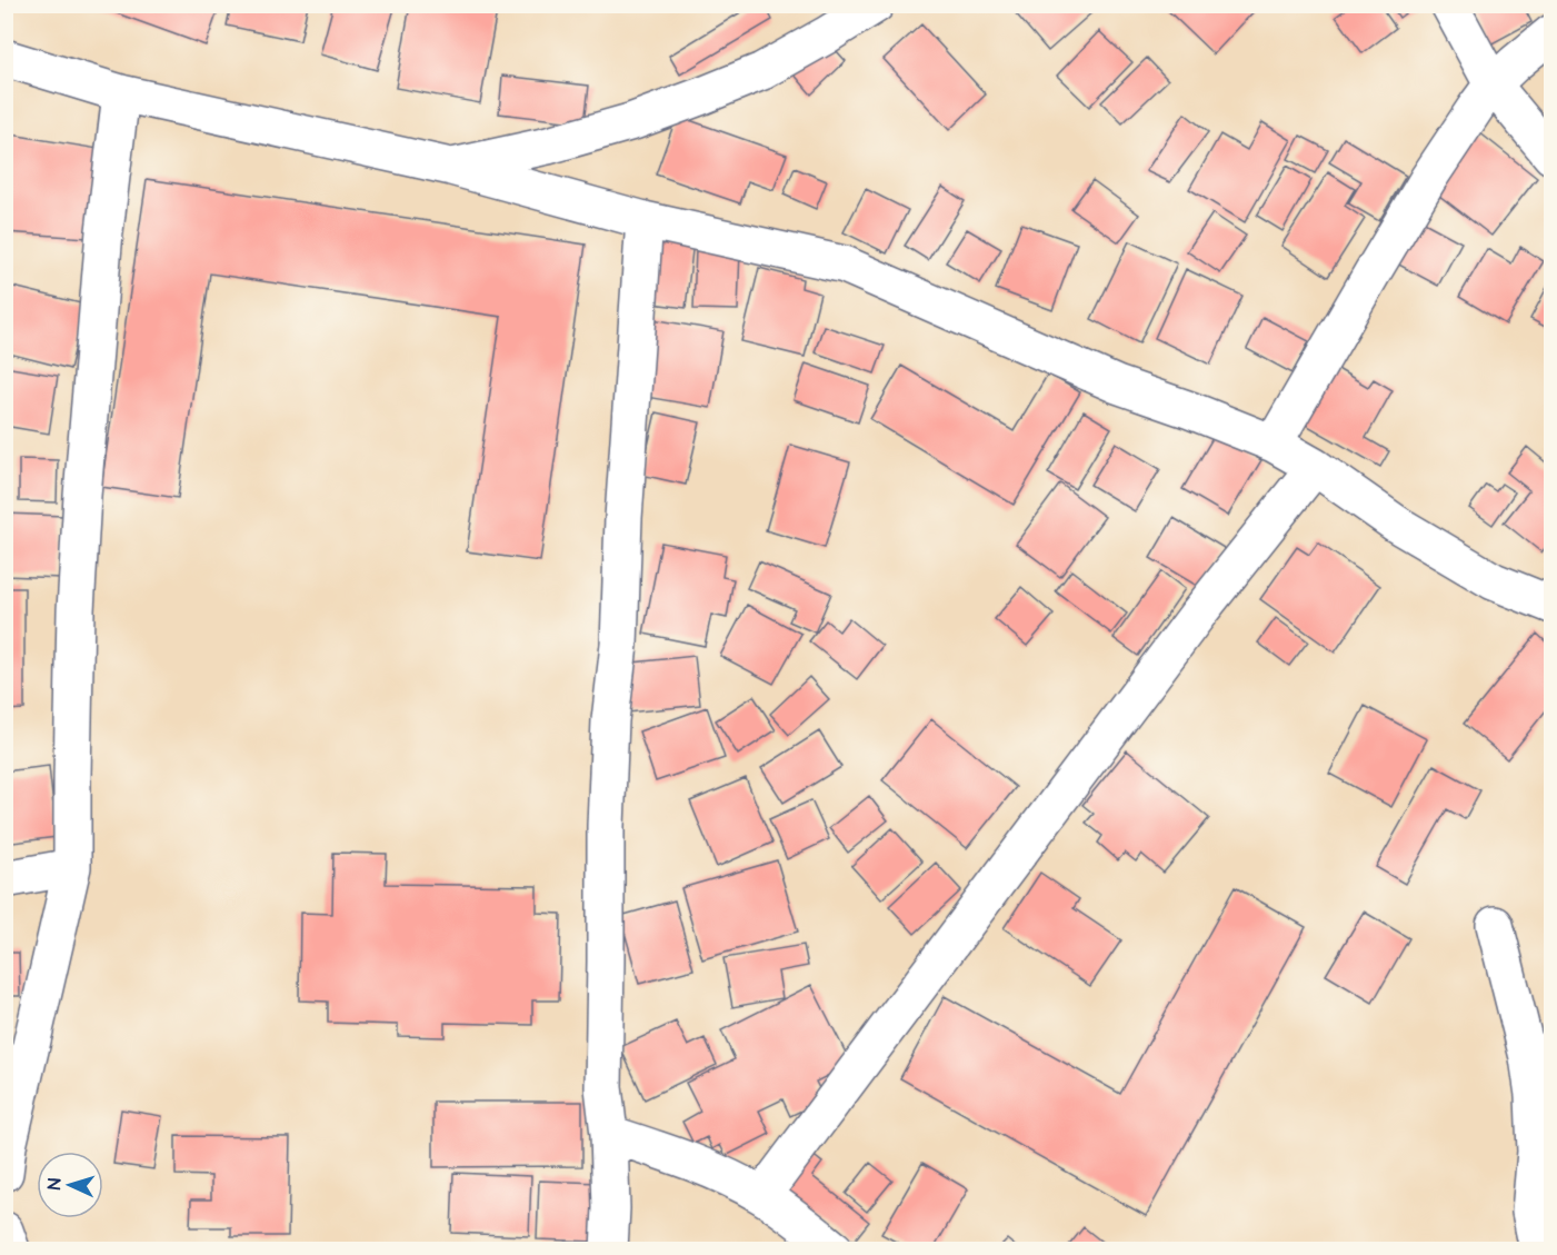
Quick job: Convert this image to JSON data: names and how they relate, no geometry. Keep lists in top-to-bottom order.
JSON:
{
  "north": "left"
}
